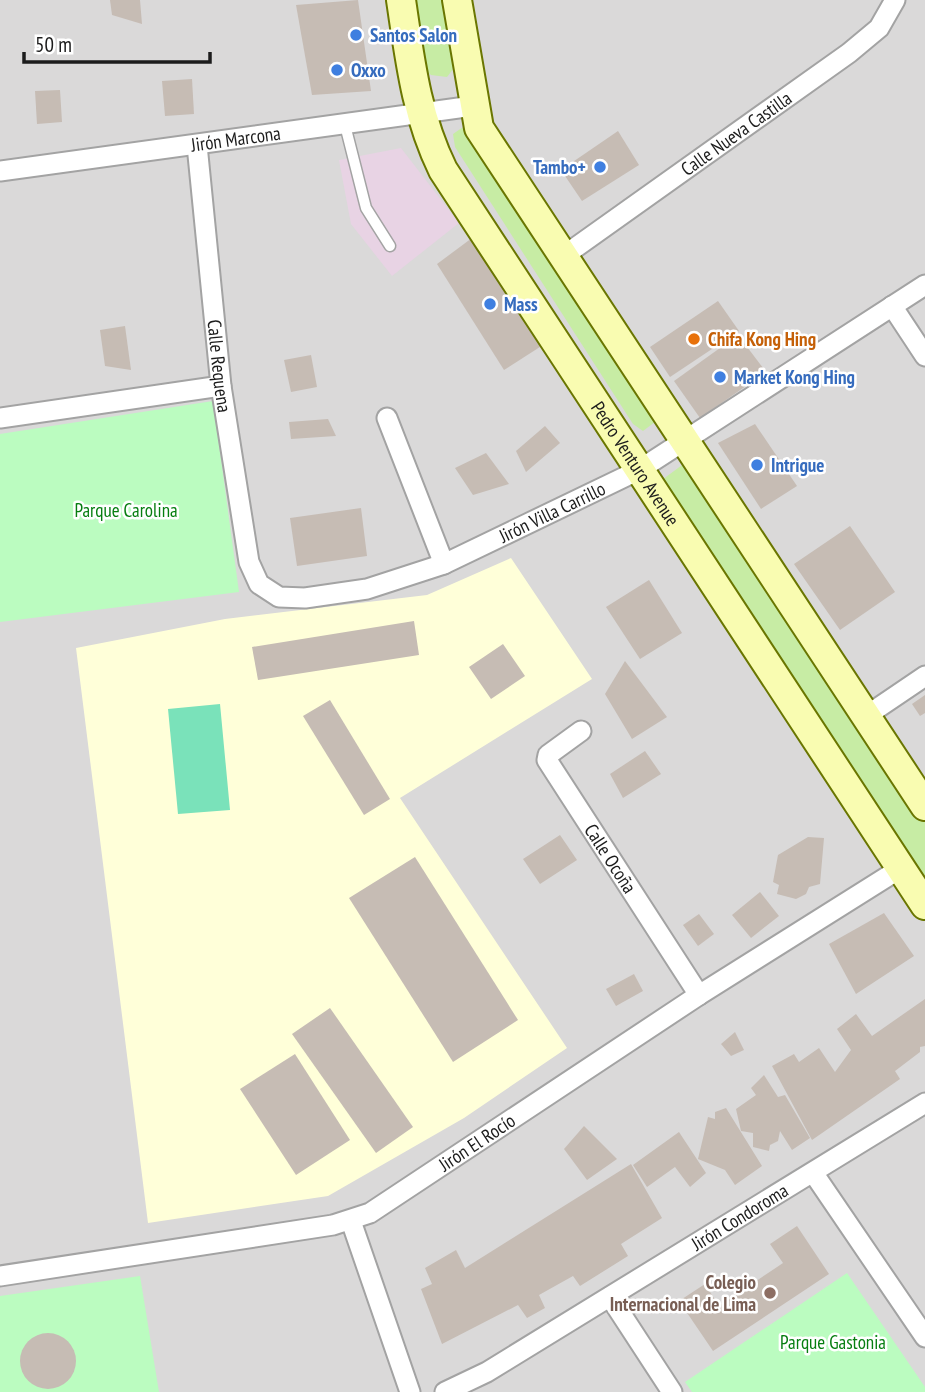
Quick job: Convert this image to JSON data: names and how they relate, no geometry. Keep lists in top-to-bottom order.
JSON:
{
  "streets": {
    "main road": ["Pedro Venturo Avenue"],
    "street": [
      "Calle Nueva Castilla",
      "Jirón Marcona",
      "Calle Requena",
      "Jirón Villa Carrillo",
      "Calle Ocoña",
      "Jirón El Rocío",
      "Jirón Condoroma"
    ]
  },
  "crossings": [
    ["Jirón Marcona", "Calle Requena"],
    ["Jirón Marcona", "Pedro Venturo Avenue"],
    ["Calle Requena", "Jirón Villa Carrillo"],
    ["Pedro Venturo Avenue", "Jirón Villa Carrillo"],
    ["Pedro Venturo Avenue", "Jirón El Rocío"],
    ["Calle Ocoña", "Jirón El Rocío"]
  ],
  "parks": ["Parque Carolina", "Parque Gastonia"],
  "places": [
    "Santos Salon",
    "Oxxo",
    "Tambo+",
    "Mass",
    "Chifa Kong Hing",
    "Market Kong Hing",
    "Intrigue",
    "Colegio Internacional de Lima"
  ],
  "scale_bar": "50 m"
}
